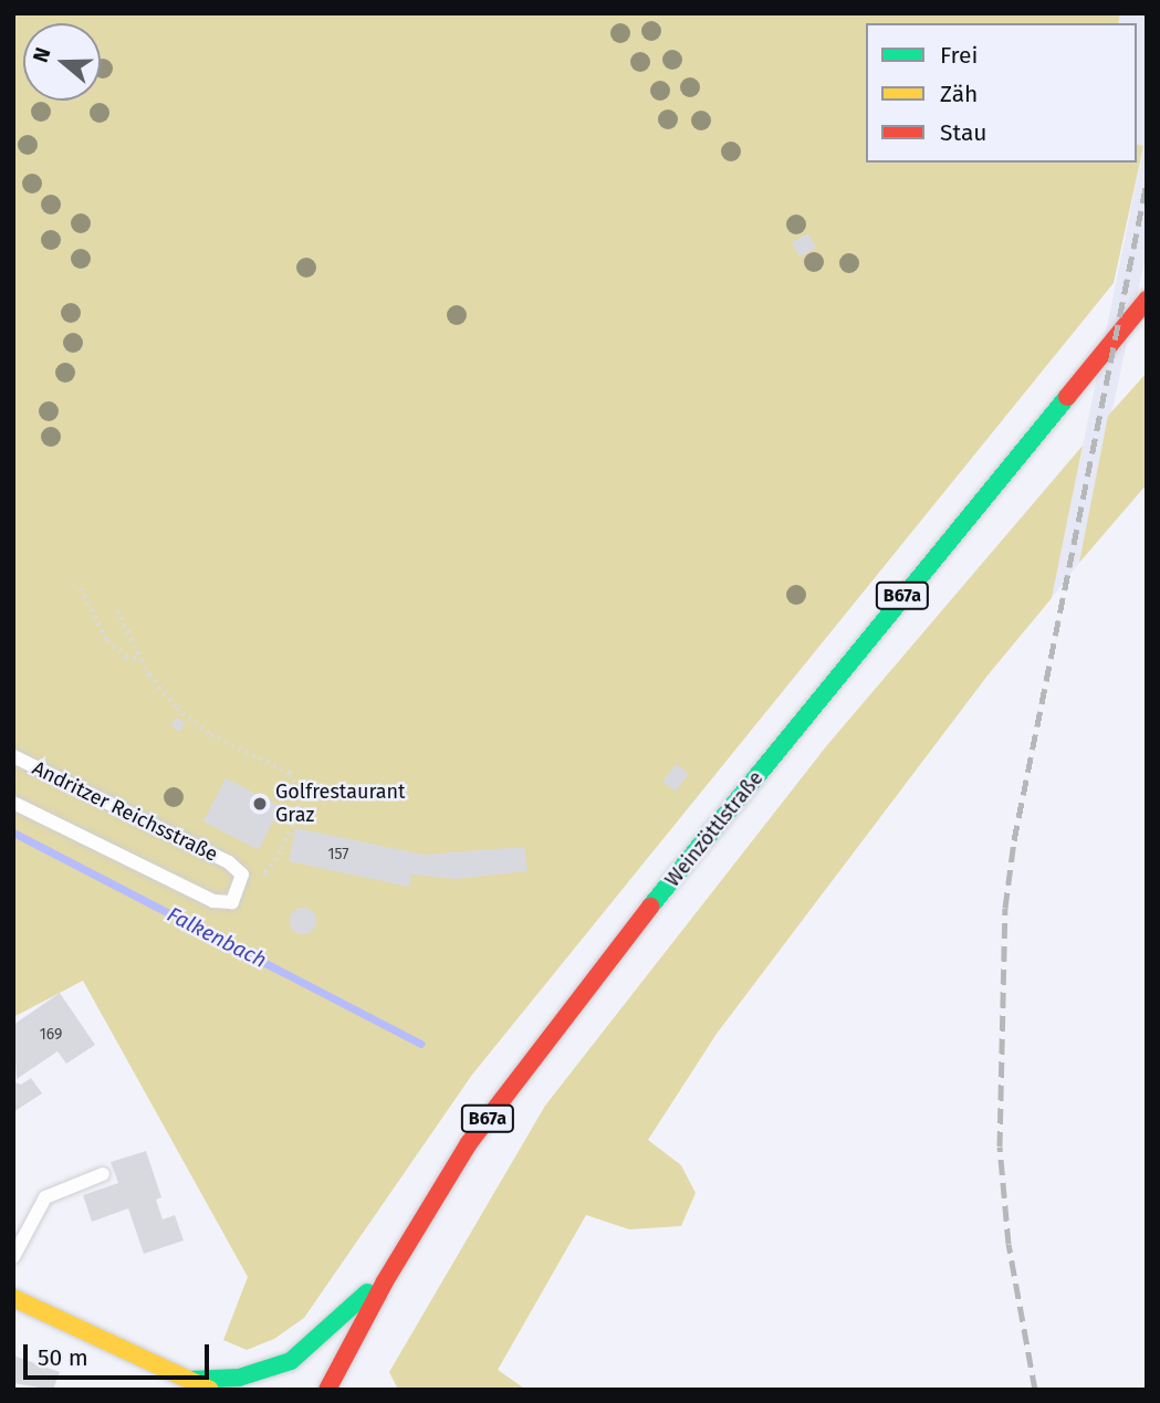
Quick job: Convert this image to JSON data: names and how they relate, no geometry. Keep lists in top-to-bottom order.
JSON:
{
  "streets": {
    "main road": ["B67a", "Weinzöttlstraße"],
    "lane": ["Andritzer Reichsstraße"]
  },
  "water": ["Falkenbach"],
  "places": ["Golfrestaurant Graz"],
  "house_numbers": ["157", "169"],
  "legend": ["Frei", "Zäh", "Stau"],
  "scale_bar": "50 m",
  "north": "left"
}
